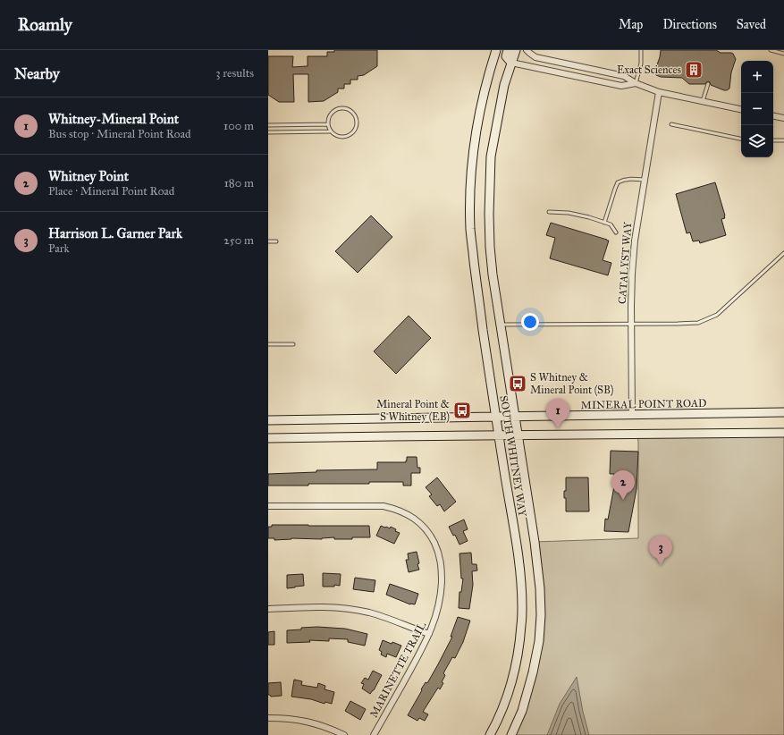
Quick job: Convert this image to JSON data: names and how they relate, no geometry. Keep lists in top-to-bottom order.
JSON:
{
  "streets": {
    "main road": ["MINERAL POINT ROAD", "SOUTH WHITNEY WAY"],
    "street": ["CATALYST WAY", "MARINETTE TRAIL"]
  },
  "crossings": [
    ["CATALYST WAY", "MINERAL POINT ROAD"],
    ["MINERAL POINT ROAD", "SOUTH WHITNEY WAY"]
  ],
  "places": {
    "building": ["Exact Sciences"],
    "bus stop": ["S Whitney & Mineral Point (SB)", "Mineral Point & S Whitney (EB)"]
  },
  "page": {
    "header": "Roamly",
    "nav": ["Map", "Directions", "Saved"],
    "heading": ["Nearby", "3 results"],
    "map_buttons": ["+", "−"],
    "list": [
      {
        "mark": "1",
        "name": "Whitney-Mineral Point",
        "note": "Bus stop · Mineral Point Road",
        "value": "100 m"
      },
      {
        "mark": "2",
        "name": "Whitney Point",
        "note": "Place · Mineral Point Road",
        "value": "180 m"
      },
      {
        "mark": "3",
        "name": "Harrison L. Garner Park",
        "note": "Park",
        "value": "250 m"
      }
    ],
    "pins": ["1", "2", "3"]
  }
}
